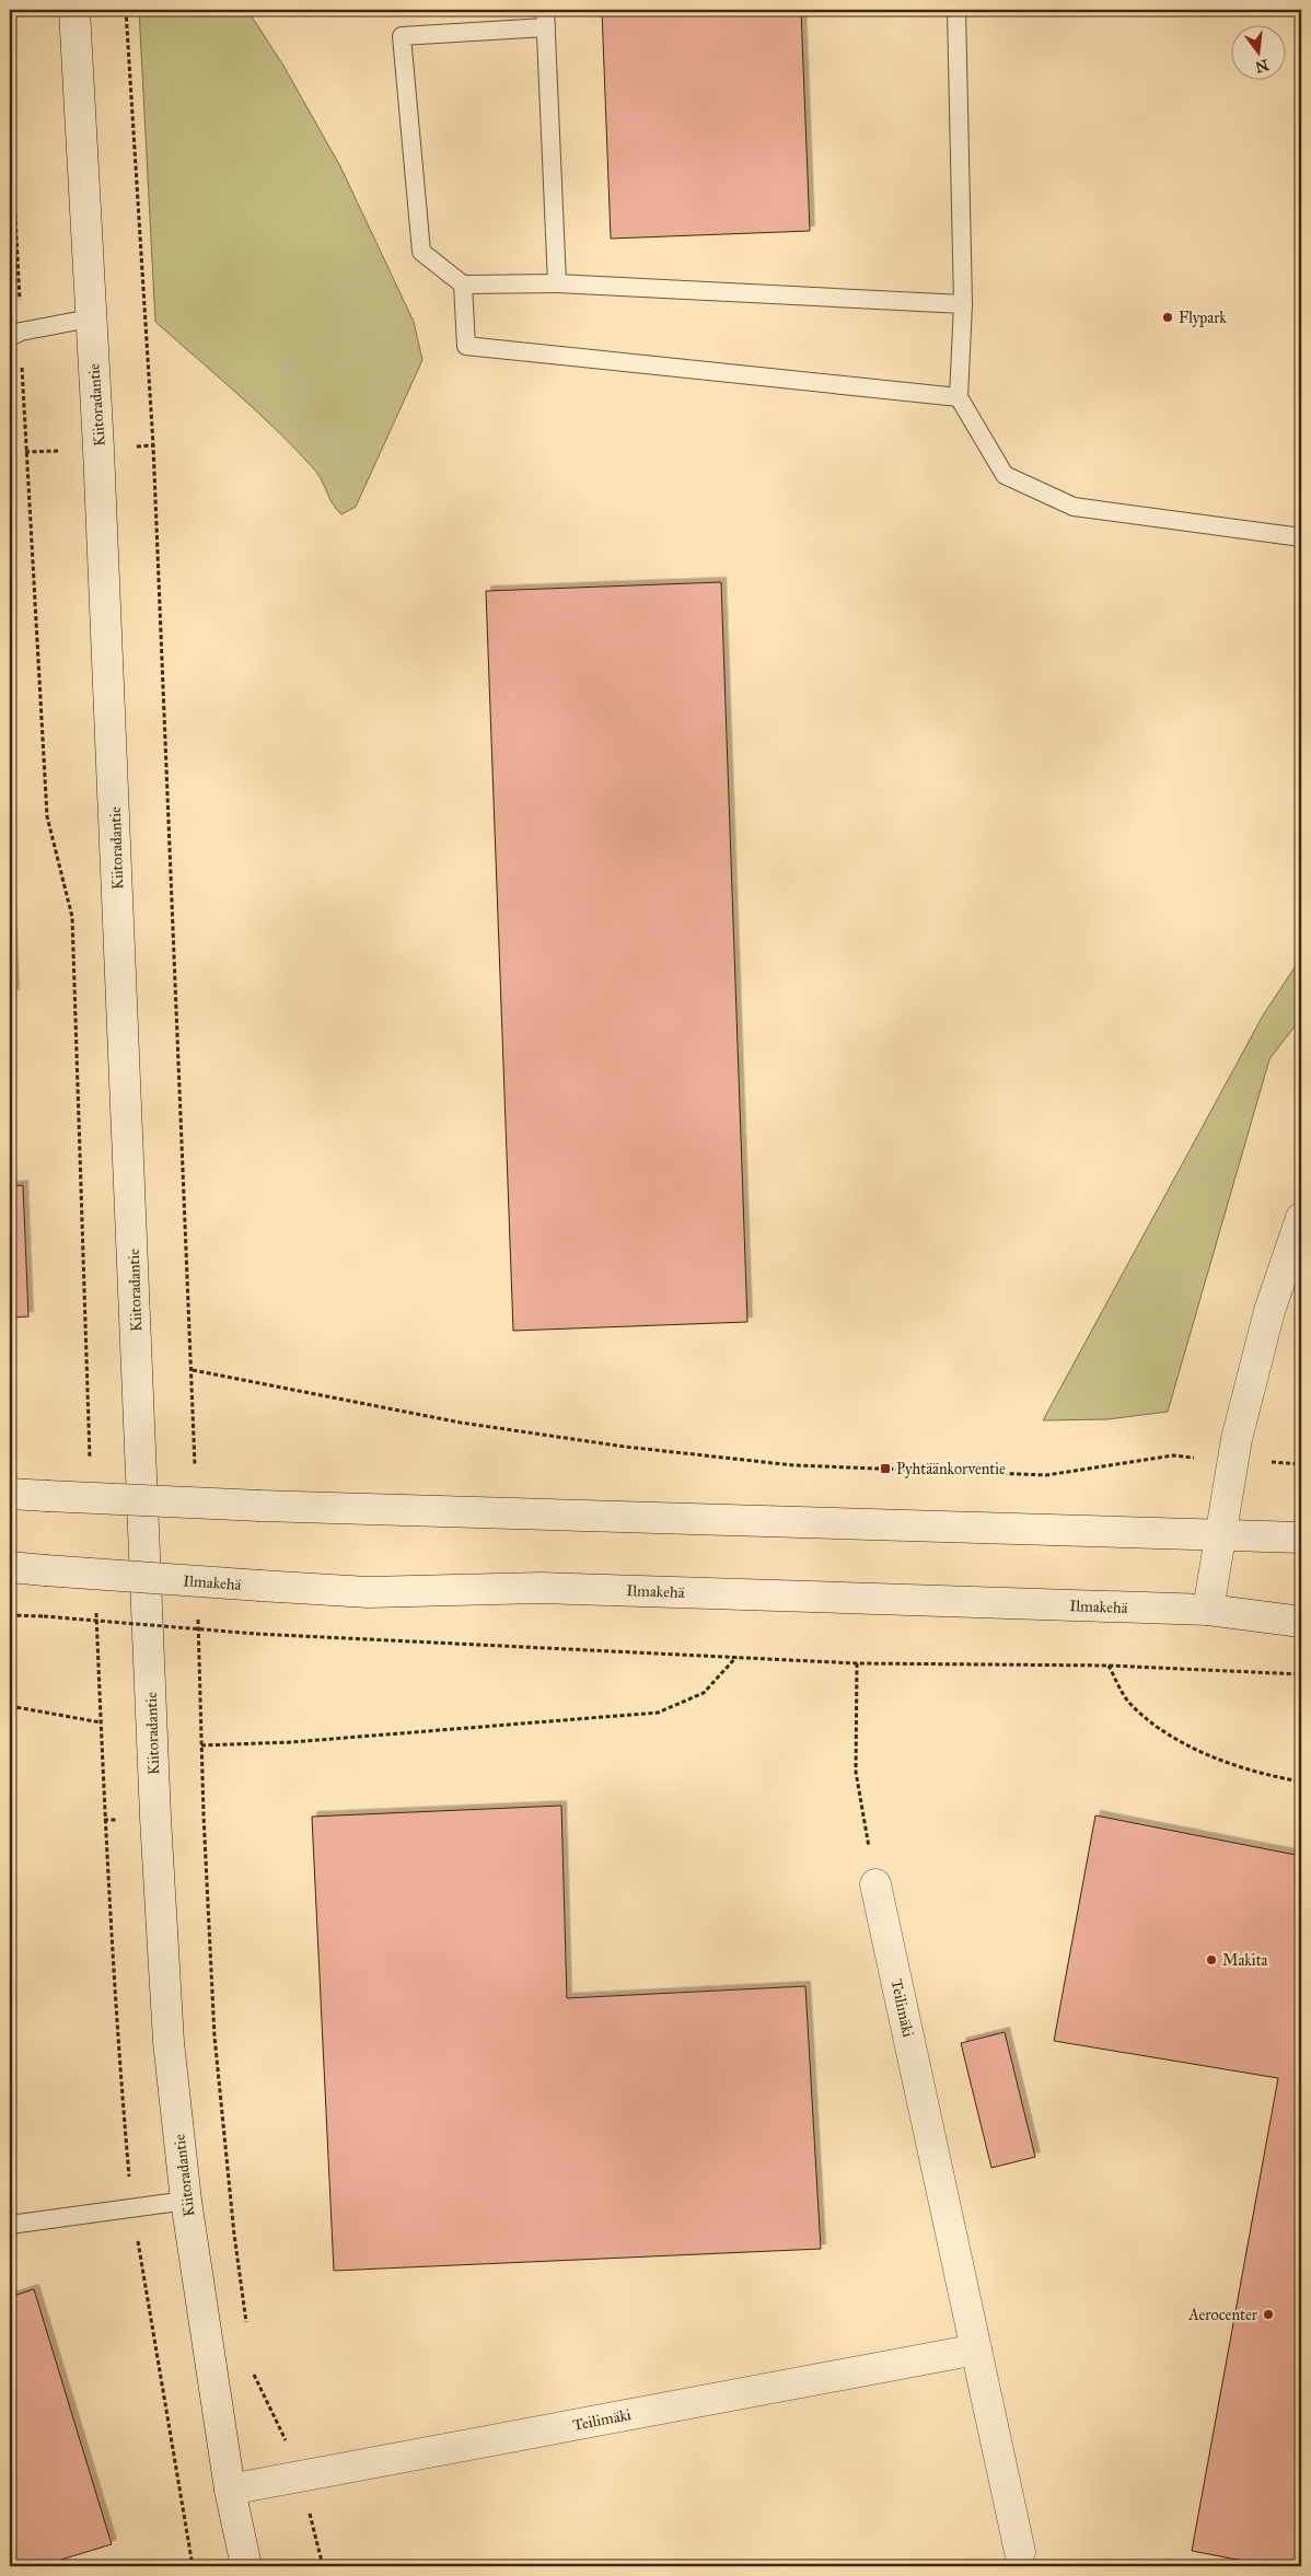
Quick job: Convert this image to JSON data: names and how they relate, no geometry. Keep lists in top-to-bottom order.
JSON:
{
  "streets": {
    "main road": ["Kiitoradantie", "Ilmakehä", "Teilimäki"]
  },
  "crossings": [
    ["Kiitoradantie", "Teilimäki"]
  ],
  "places": {
    "other": ["Flypark", "Makita", "Aerocenter"],
    "transit": ["Pyhtäänkorventie"]
  },
  "north": "bottom"
}
